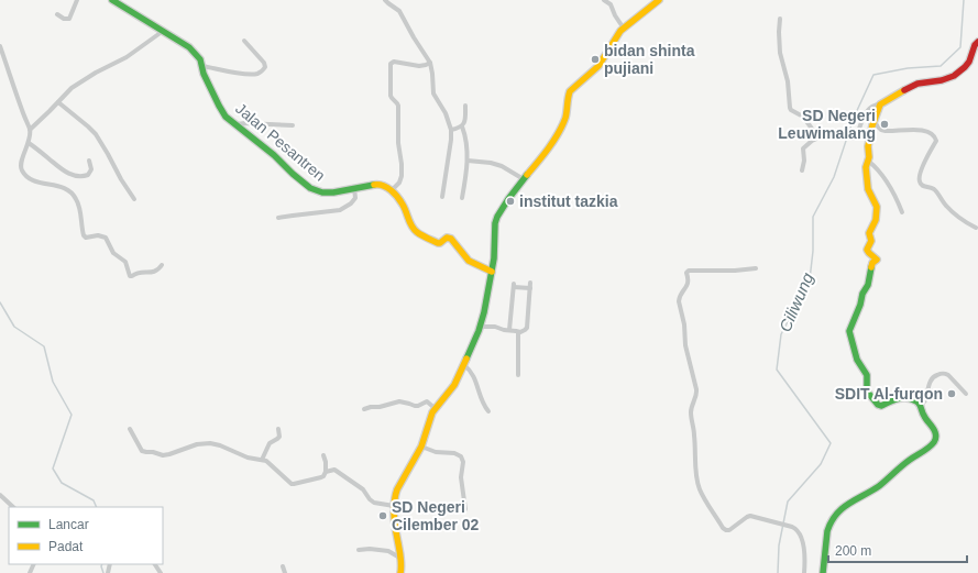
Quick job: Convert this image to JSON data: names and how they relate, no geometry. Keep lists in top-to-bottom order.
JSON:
{
  "streets": {
    "street": ["Jalan Pesantren"]
  },
  "water": ["Ciliwung"],
  "places": [
    "bidan shinta pujiani",
    "SD Negeri Leuwimalang",
    "institut tazkia",
    "SDIT Al-furqon",
    "SD Negeri Cilember 02"
  ],
  "legend": ["Lancar", "Padat"],
  "scale_bar": "200 m"
}
